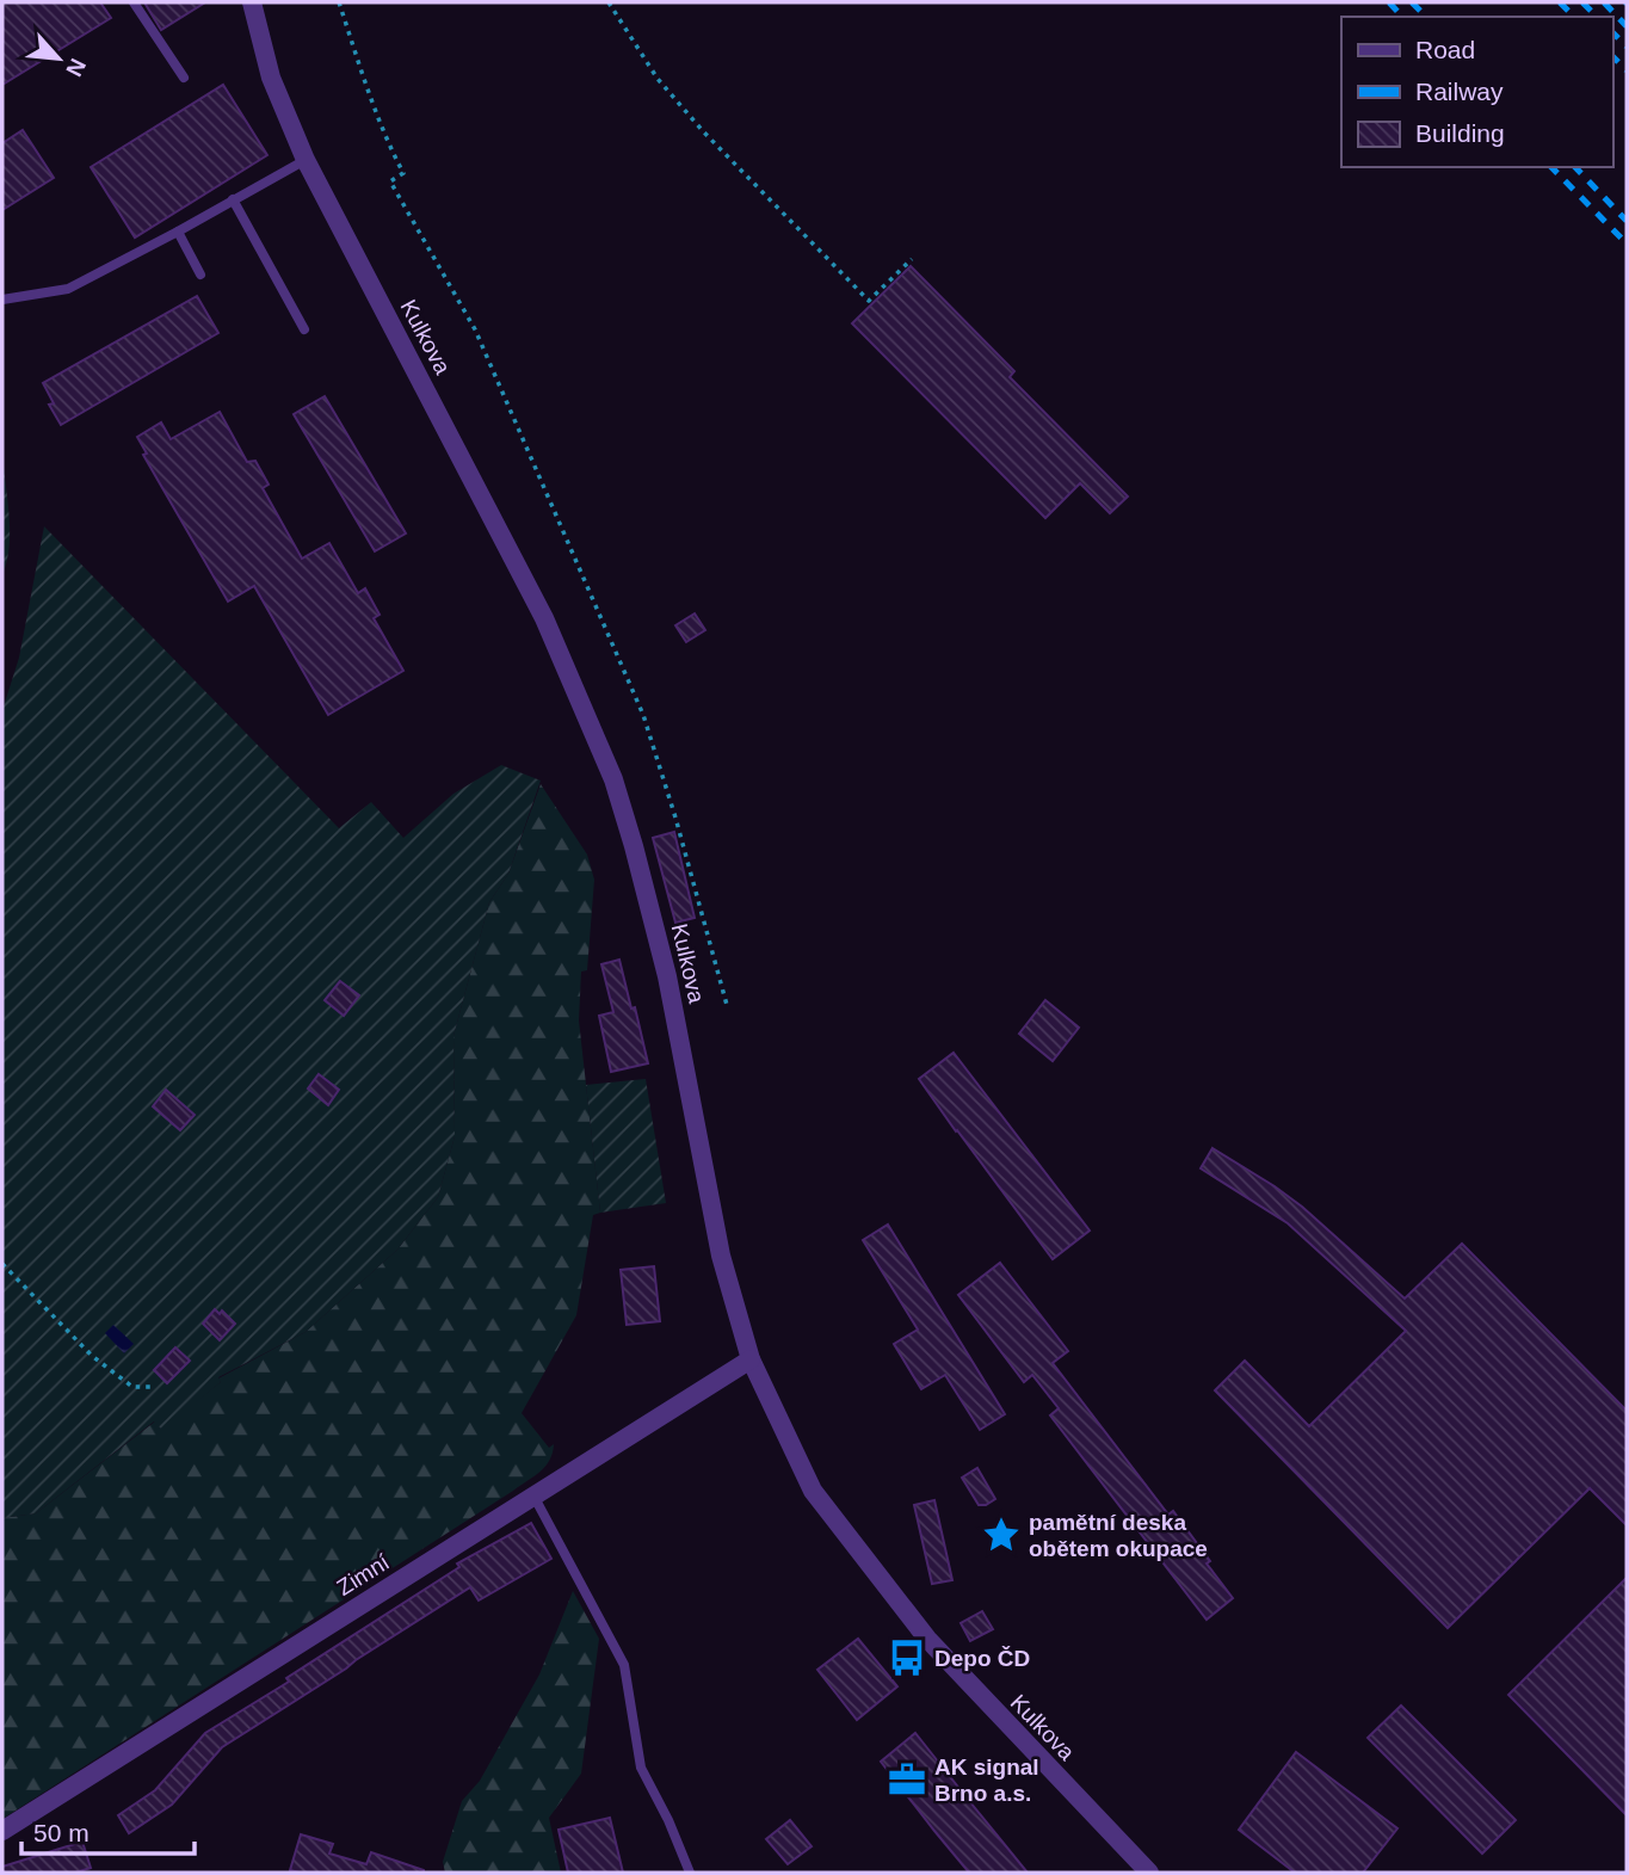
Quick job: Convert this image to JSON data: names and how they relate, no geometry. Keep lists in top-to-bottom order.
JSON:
{
  "streets": {
    "street": ["Kulkova", "Zimní"]
  },
  "crossings": [
    ["Kulkova", "Zimní"]
  ],
  "places": {
    "place": ["pamětní deska obětem okupace"],
    "bus stop": ["Depo ČD"],
    "office": ["AK signal Brno a.s."]
  },
  "legend": ["Road", "Railway", "Building"],
  "scale_bar": "50 m",
  "north": "bottom right"
}
